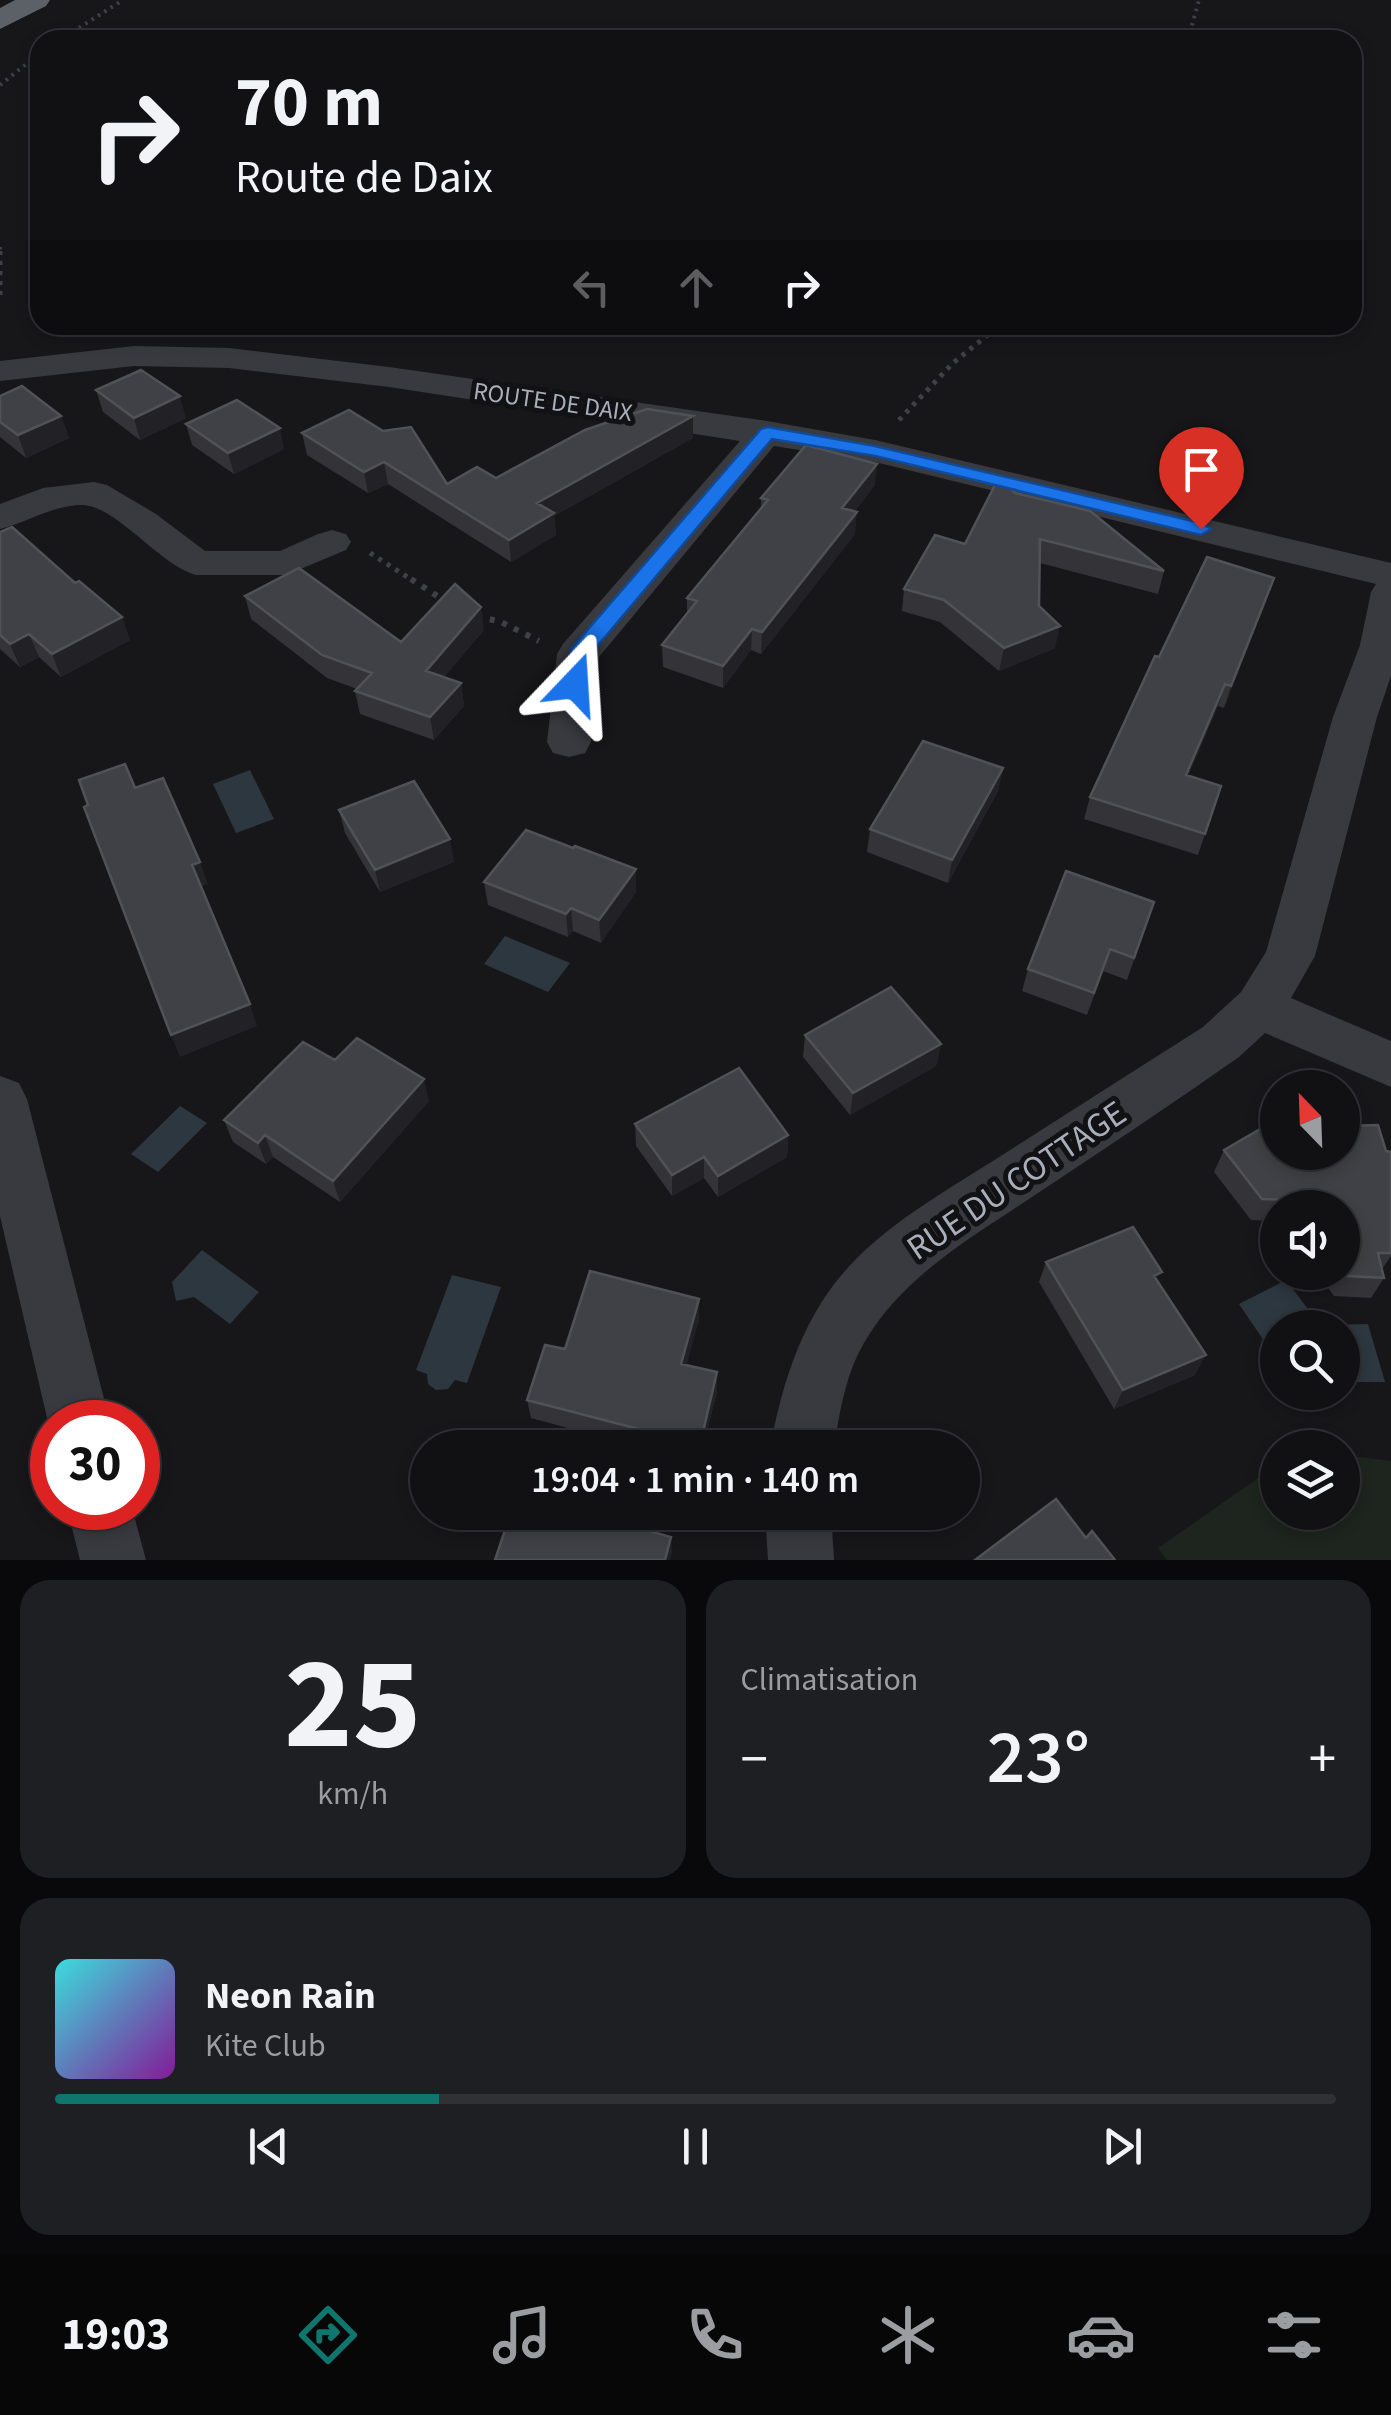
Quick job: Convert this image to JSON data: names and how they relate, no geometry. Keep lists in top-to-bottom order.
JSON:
{
  "streets": {
    "street": ["ROUTE DE DAIX", "RUE DU COTTAGE"]
  },
  "north": "top left",
  "page": {
    "turn": ["70 m", "Route de Daix"],
    "limit": "30",
    "trip": "19:04 · 1 min · 140 m",
    "tile": [
      ["25", "km/h"],
      "Climatisation"
    ],
    "heat": ["−", "23°", "+"],
    "song": ["Neon Rain", "Kite Club"],
    "tabs": "19:03"
  }
}
